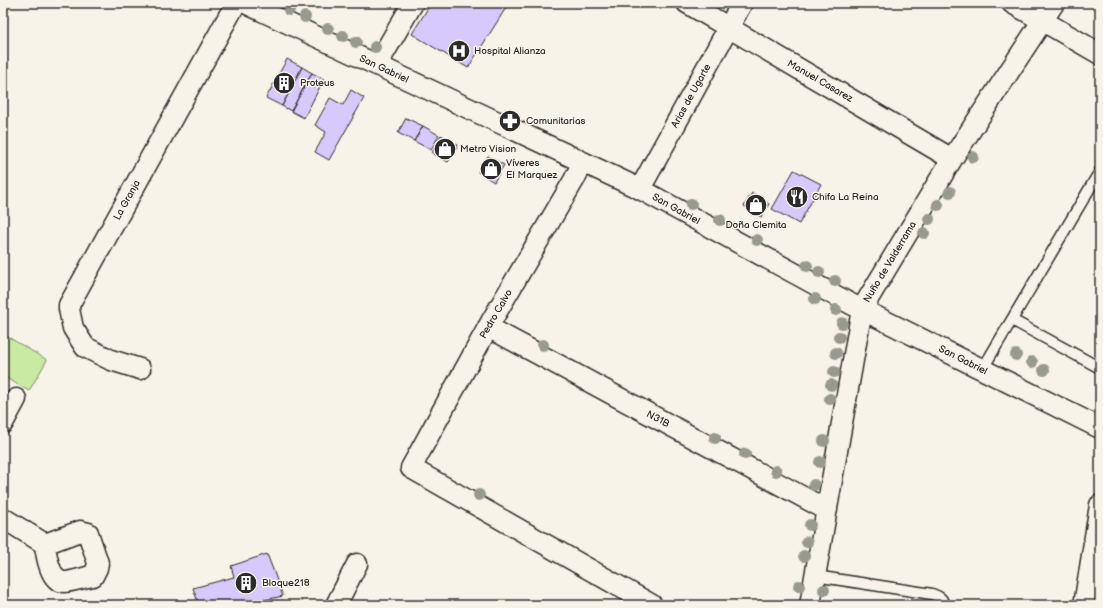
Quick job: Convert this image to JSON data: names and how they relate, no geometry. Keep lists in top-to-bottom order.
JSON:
{
  "streets": {
    "street": [
      "San Gabriel",
      "Manuel Casarez",
      "Arias de Ugarte",
      "La Granja",
      "Nuño de Valderrama",
      "Pedro Calvo",
      "N31B"
    ]
  },
  "crossings": [
    ["San Gabriel", "Arias de Ugarte"],
    ["San Gabriel", "Nuño de Valderrama"],
    ["San Gabriel", "Pedro Calvo"],
    ["Manuel Casarez", "Arias de Ugarte"],
    ["Manuel Casarez", "Nuño de Valderrama"],
    ["Nuño de Valderrama", "N31B"],
    ["Pedro Calvo", "N31B"]
  ],
  "places": {
    "hospital": ["Hospital Alianza"],
    "building": ["Proteus", "Bloque218"],
    "pharmacy": ["Comunitarias"],
    "shop": ["Metro Vision", "Víveres El Marquez", "Doña Clemita"],
    "restaurant": ["Chifa La Reina"]
  }
}
